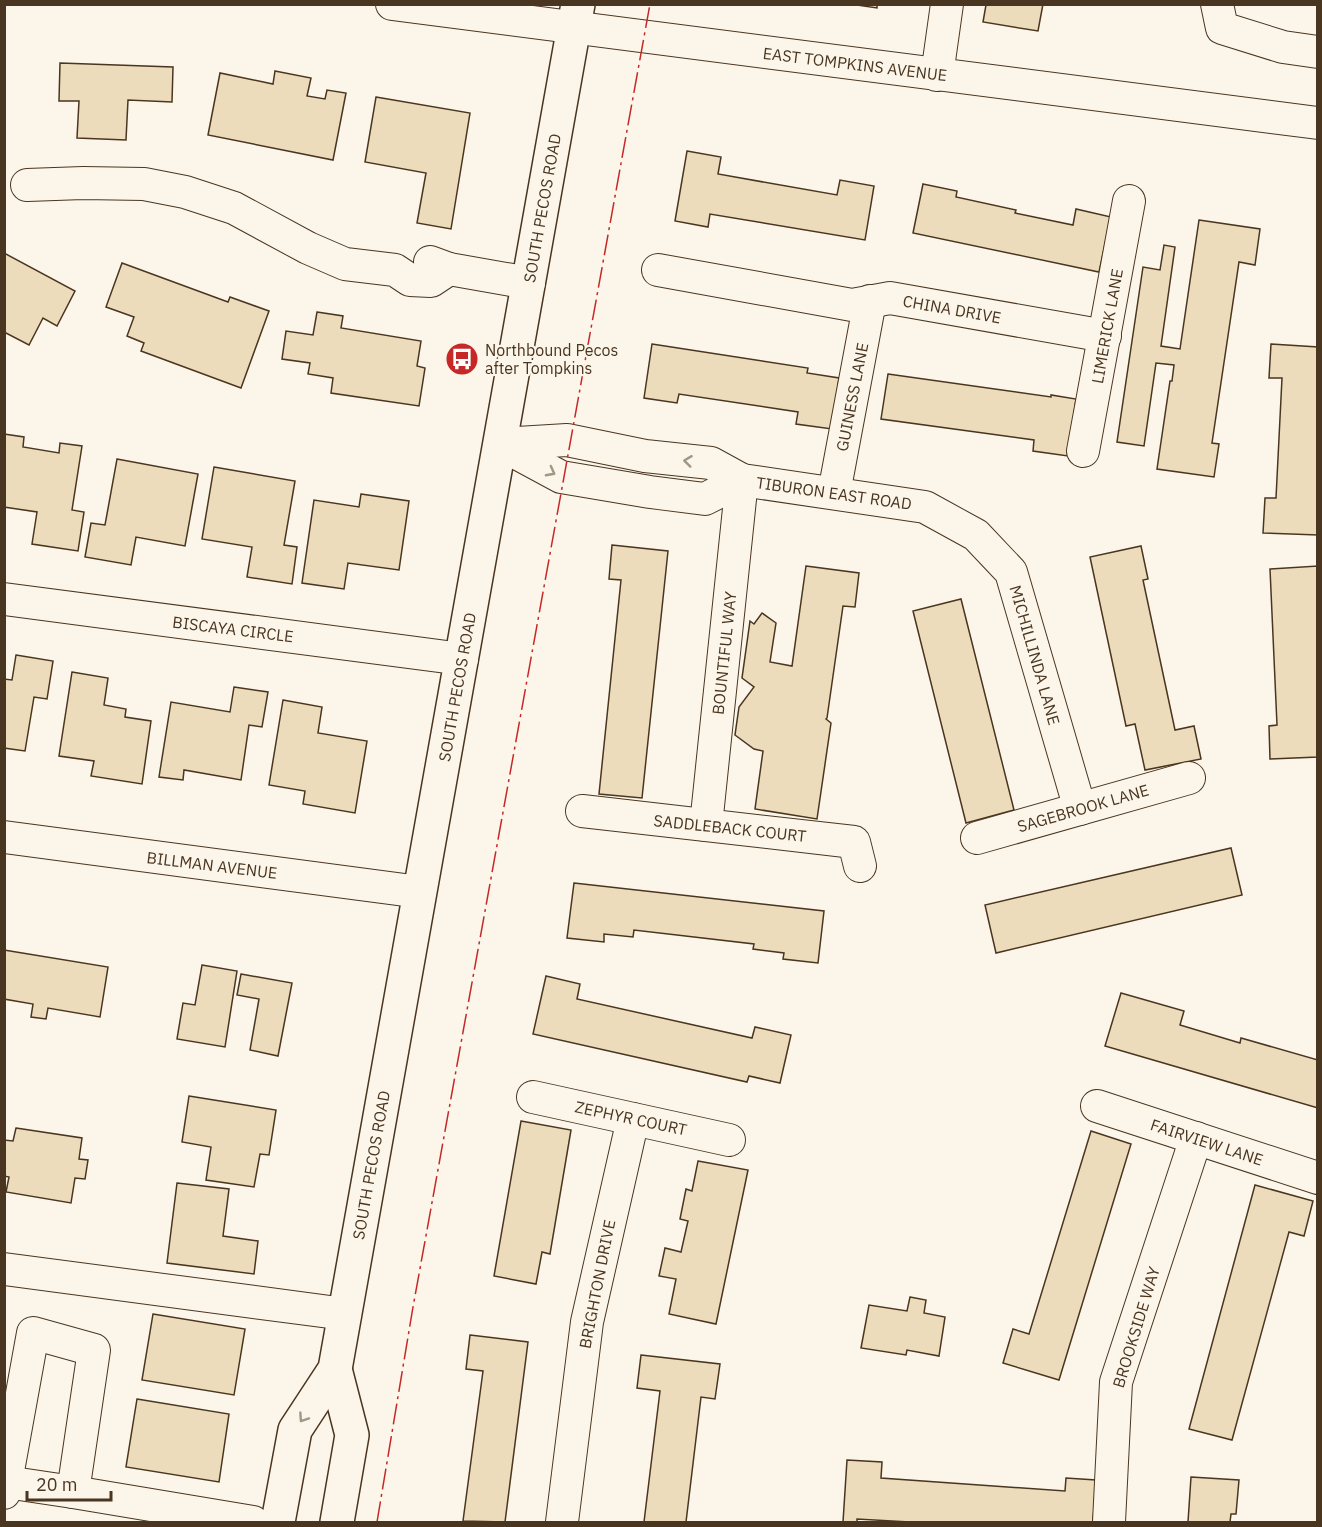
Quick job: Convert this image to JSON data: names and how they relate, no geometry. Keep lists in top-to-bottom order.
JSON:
{
  "streets": {
    "main road": ["SOUTH PECOS ROAD"],
    "street": [
      "EAST TOMPKINS AVENUE",
      "CHINA DRIVE",
      "LIMERICK LANE",
      "GUINESS LANE",
      "TIBURON EAST ROAD",
      "BISCAYA CIRCLE",
      "BOUNTIFUL WAY",
      "MICHILLINDA LANE",
      "SAGEBROOK LANE",
      "SADDLEBACK COURT",
      "BILLMAN AVENUE",
      "ZEPHYR COURT",
      "FAIRVIEW LANE",
      "BRIGHTON DRIVE",
      "BROOKSIDE WAY"
    ]
  },
  "crossings": [
    ["EAST TOMPKINS AVENUE", "SOUTH PECOS ROAD"],
    ["SOUTH PECOS ROAD", "TIBURON EAST ROAD"],
    ["SOUTH PECOS ROAD", "BISCAYA CIRCLE"],
    ["SOUTH PECOS ROAD", "BILLMAN AVENUE"],
    ["CHINA DRIVE", "LIMERICK LANE"],
    ["CHINA DRIVE", "GUINESS LANE"],
    ["GUINESS LANE", "TIBURON EAST ROAD"],
    ["TIBURON EAST ROAD", "BOUNTIFUL WAY"],
    ["TIBURON EAST ROAD", "MICHILLINDA LANE"],
    ["BOUNTIFUL WAY", "SADDLEBACK COURT"],
    ["MICHILLINDA LANE", "SAGEBROOK LANE"],
    ["ZEPHYR COURT", "BRIGHTON DRIVE"],
    ["FAIRVIEW LANE", "BROOKSIDE WAY"]
  ],
  "places": {
    "bus stop": ["Northbound Pecos after Tompkins"]
  },
  "scale_bar": "20 m"
}
